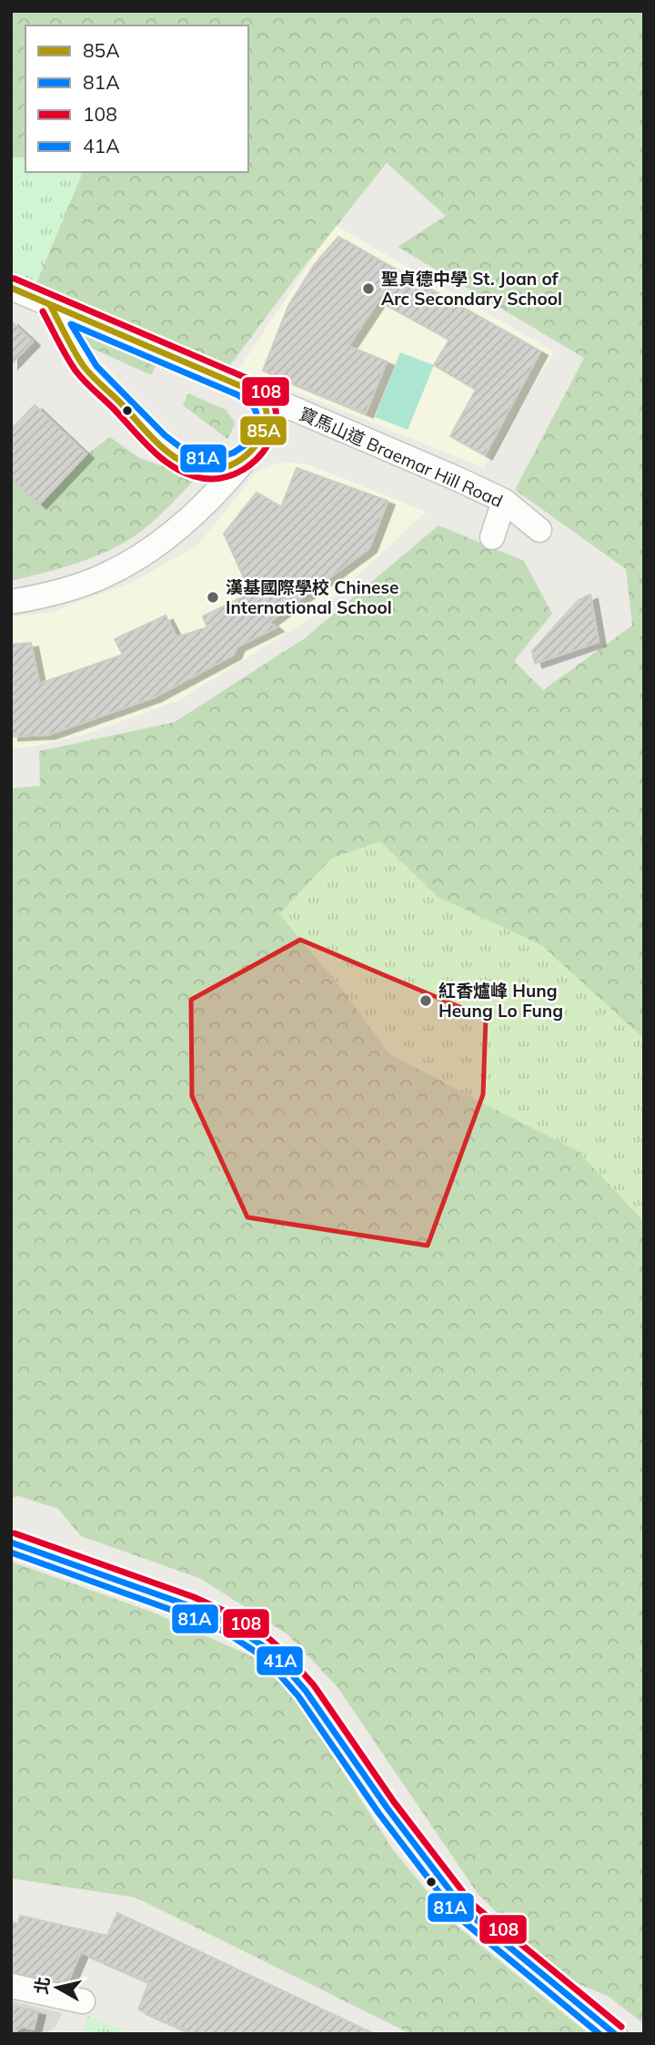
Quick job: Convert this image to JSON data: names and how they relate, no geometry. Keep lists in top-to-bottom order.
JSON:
{
  "streets": {
    "street": ["寶馬山道 Braemar Hill Road"]
  },
  "places": ["聖貞德中學 St. Joan of Arc Secondary School", "漢基國際學校 Chinese International School", "紅香爐峰 Hung Heung Lo Fung"],
  "lines": [
    "transit line 108",
    "transit line 85A",
    "transit line 81A",
    "transit line 41A"
  ],
  "legend": [
    "85A",
    "81A",
    "108",
    "41A"
  ],
  "north": "left"
}
